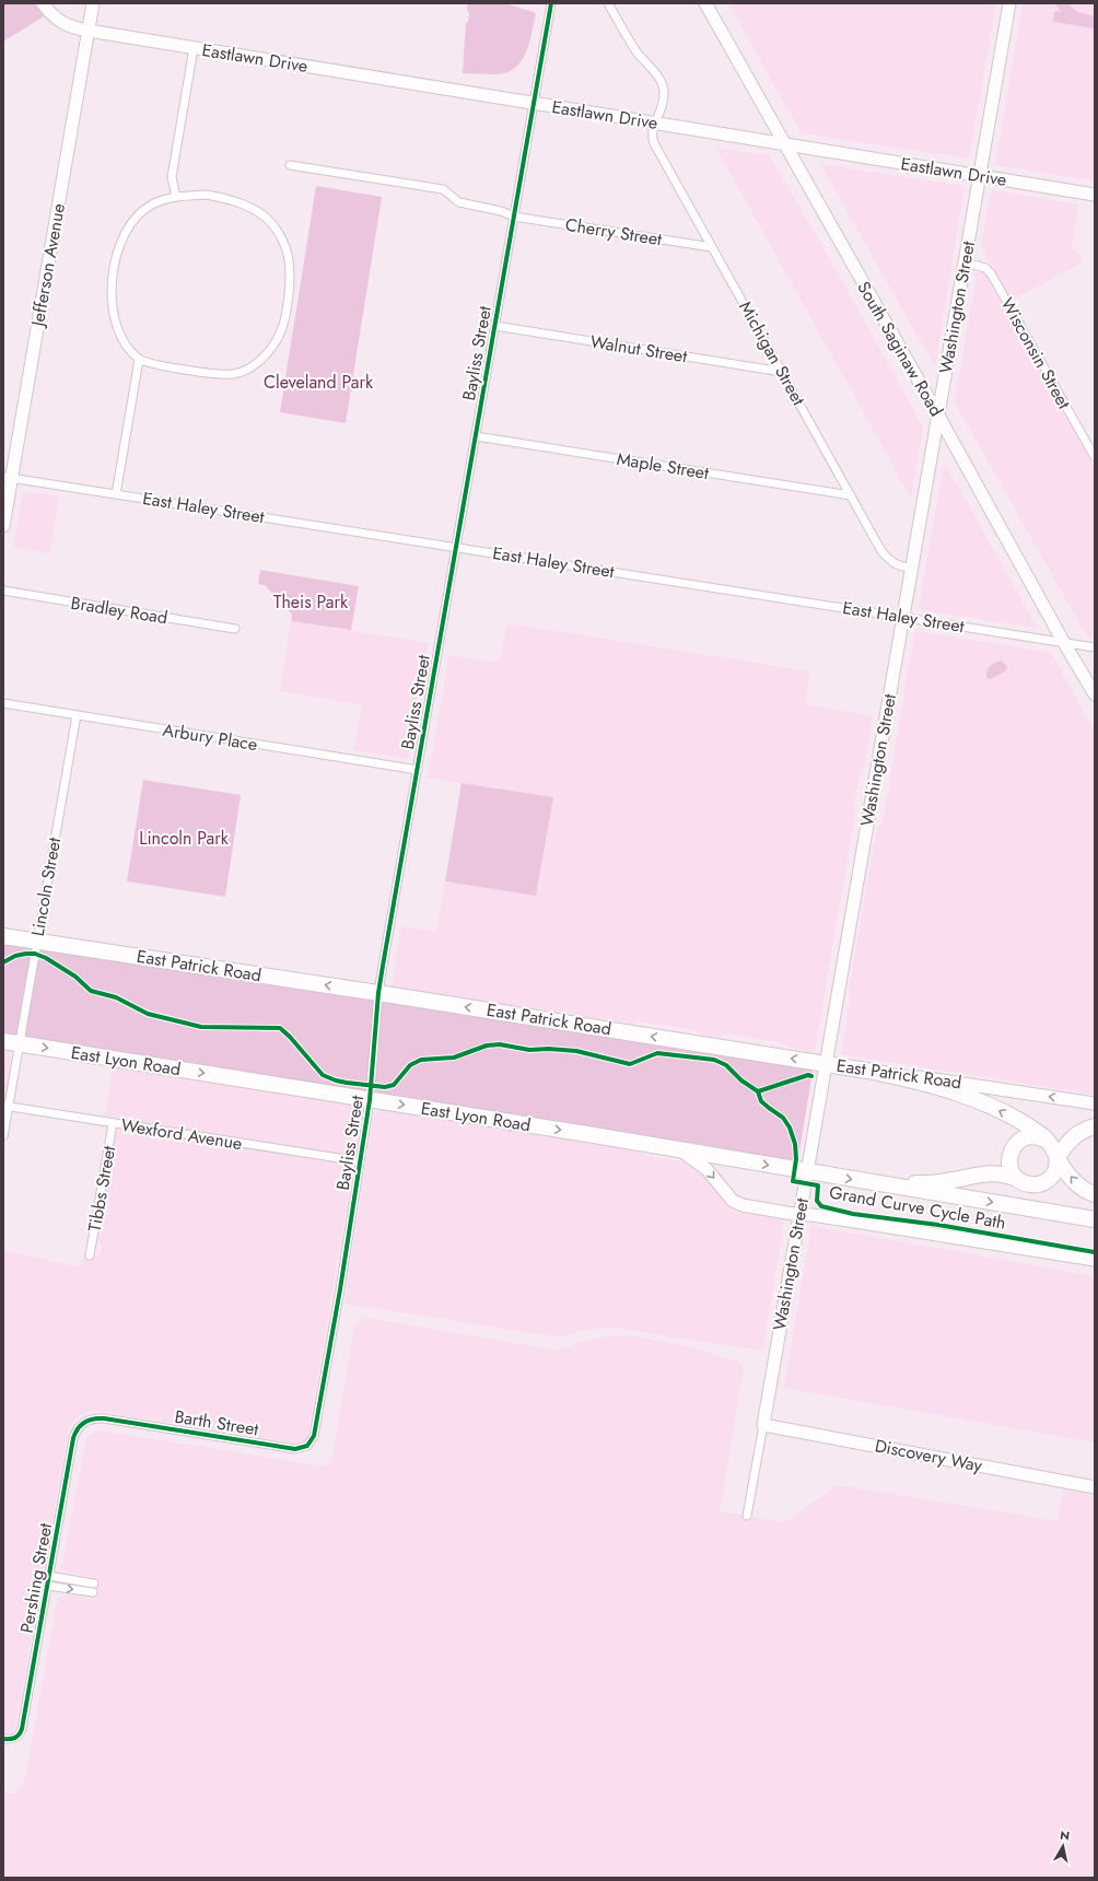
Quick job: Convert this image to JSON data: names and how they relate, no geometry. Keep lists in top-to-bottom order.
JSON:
{
  "streets": {
    "highway": ["East Patrick Road", "East Lyon Road"],
    "street": [
      "Eastlawn Drive",
      "Cherry Street",
      "Jefferson Avenue",
      "Washington Street",
      "Walnut Street",
      "South Saginaw Road",
      "Bayliss Street",
      "Michigan Street",
      "Wisconsin Street",
      "Maple Street",
      "East Haley Street",
      "Bradley Road",
      "Arbury Place",
      "Lincoln Street",
      "Wexford Avenue",
      "Tibbs Street",
      "Barth Street",
      "Discovery Way",
      "Pershing Street"
    ],
    "cycle path": ["Grand Curve Cycle Path"]
  },
  "crossings": [
    ["Eastlawn Drive", "Jefferson Avenue"],
    ["Eastlawn Drive", "Washington Street"],
    ["Eastlawn Drive", "South Saginaw Road"],
    ["Eastlawn Drive", "Bayliss Street"],
    ["Eastlawn Drive", "Michigan Street"],
    ["Cherry Street", "Bayliss Street"],
    ["Cherry Street", "Michigan Street"],
    ["Jefferson Avenue", "East Haley Street"],
    ["Washington Street", "South Saginaw Road"],
    ["Washington Street", "Michigan Street"],
    ["Washington Street", "Wisconsin Street"],
    ["Washington Street", "East Haley Street"],
    ["Washington Street", "East Patrick Road"],
    ["Washington Street", "East Lyon Road"],
    ["Washington Street", "Discovery Way"],
    ["Walnut Street", "Bayliss Street"],
    ["Walnut Street", "Michigan Street"],
    ["South Saginaw Road", "East Haley Street"],
    ["Bayliss Street", "Maple Street"],
    ["Bayliss Street", "East Haley Street"],
    ["Bayliss Street", "Arbury Place"],
    ["Bayliss Street", "East Patrick Road"],
    ["Bayliss Street", "East Lyon Road"],
    ["Bayliss Street", "Wexford Avenue"],
    ["Bayliss Street", "Barth Street"],
    ["Michigan Street", "Maple Street"],
    ["Arbury Place", "Lincoln Street"],
    ["Lincoln Street", "East Patrick Road"],
    ["Lincoln Street", "East Lyon Road"],
    ["Lincoln Street", "Wexford Avenue"],
    ["Wexford Avenue", "Tibbs Street"],
    ["Barth Street", "Pershing Street"]
  ],
  "parks": ["Cleveland Park", "Theis Park", "Lincoln Park"],
  "north": "top"
}
